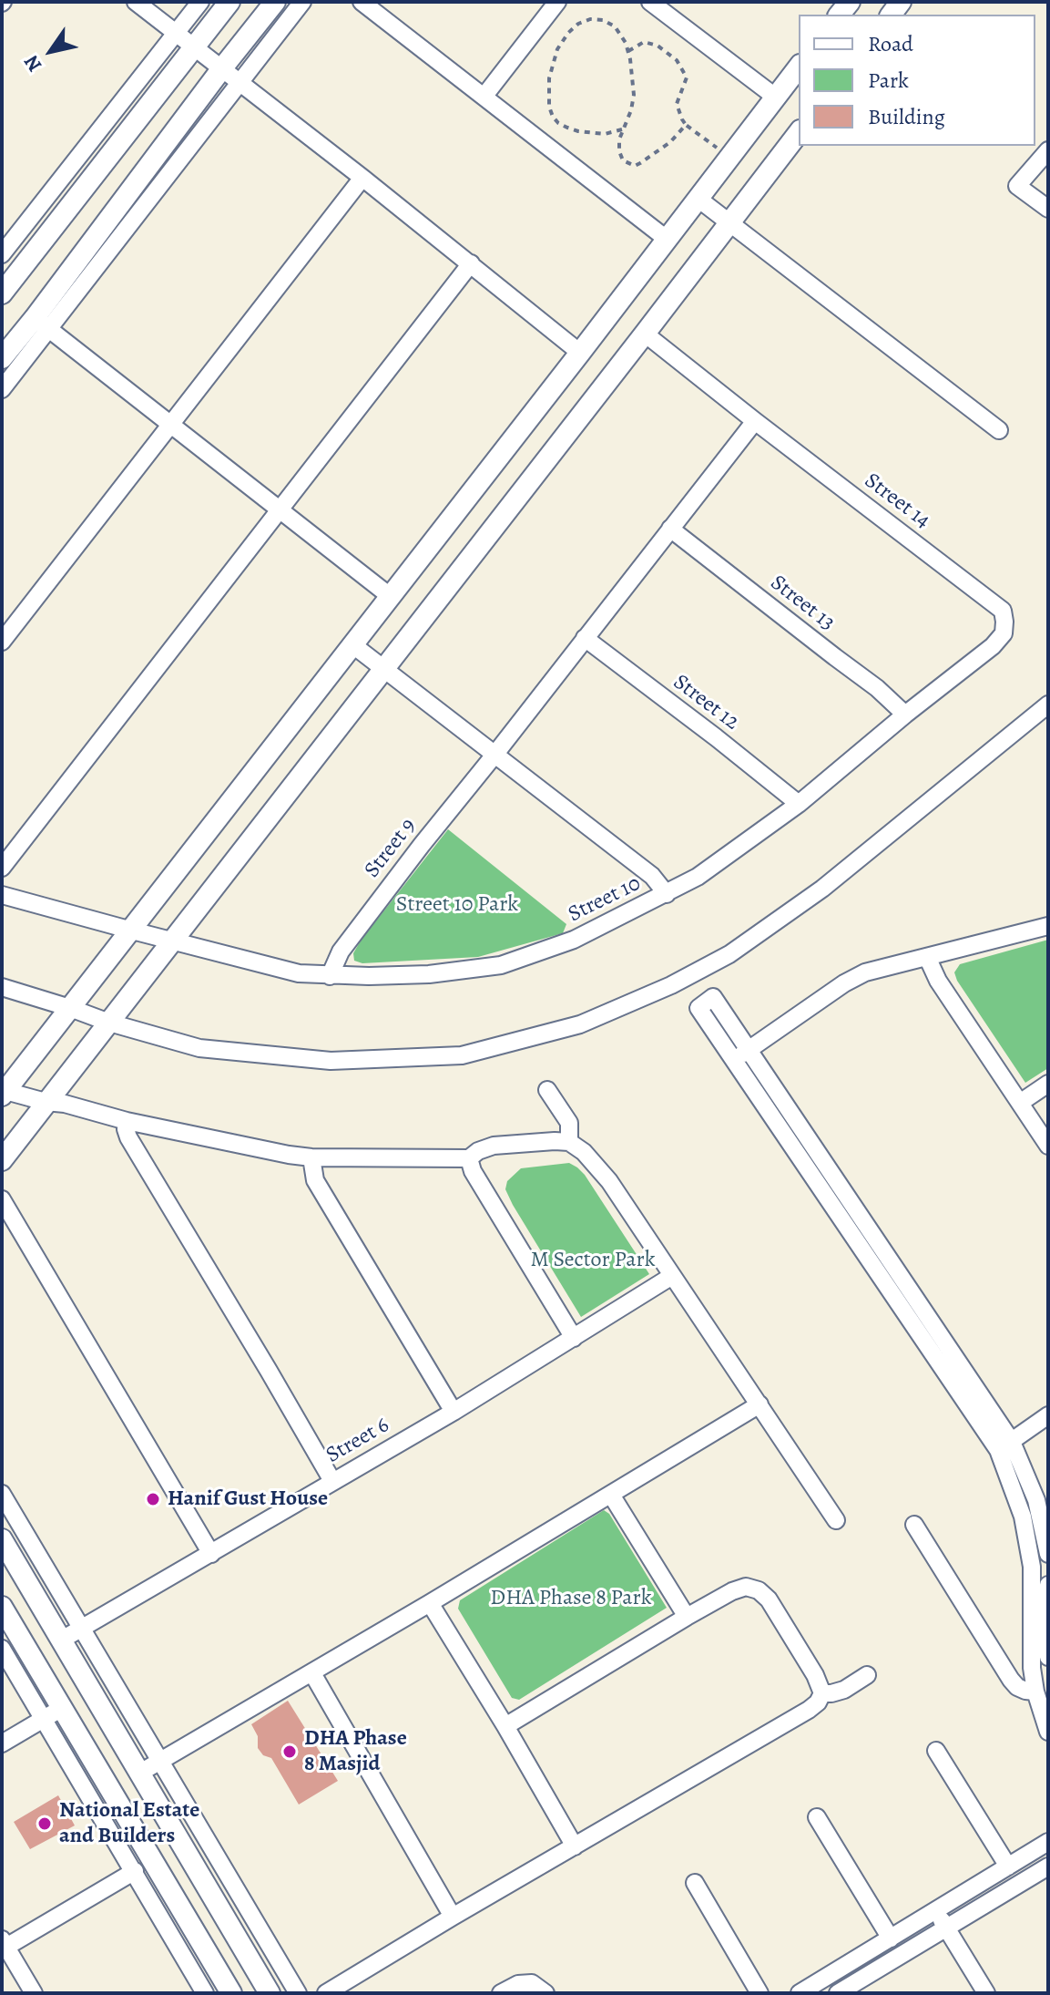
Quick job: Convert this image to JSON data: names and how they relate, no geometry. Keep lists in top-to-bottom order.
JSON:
{
  "streets": {
    "street": [
      "Street 14",
      "Street 13",
      "Street 12",
      "Street 9",
      "Street 10",
      "Street 6"
    ]
  },
  "crossings": [
    ["Street 14", "Street 9"],
    ["Street 14", "Street 10"],
    ["Street 13", "Street 9"],
    ["Street 13", "Street 10"],
    ["Street 12", "Street 9"],
    ["Street 12", "Street 10"],
    ["Street 9", "Street 10"]
  ],
  "parks": ["Street 10 Park", "M Sector Park", "DHA Phase 8 Park"],
  "places": ["Hanif Gust House", "DHA Phase 8 Masjid", "National Estate and Builders"],
  "legend": ["Road", "Park", "Building"],
  "north": "bottom left"
}
